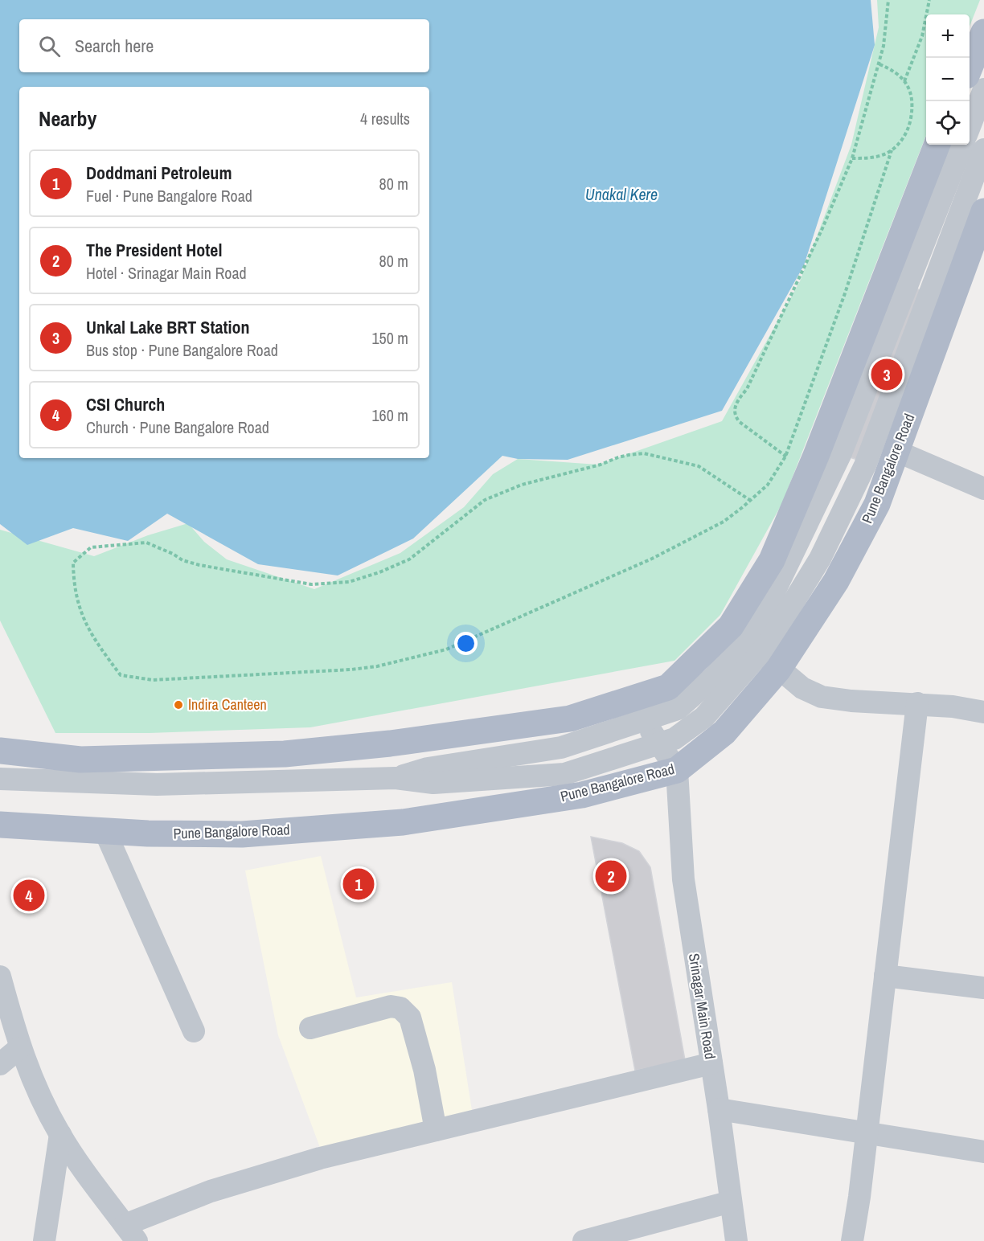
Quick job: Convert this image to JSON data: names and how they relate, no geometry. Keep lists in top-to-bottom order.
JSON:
{
  "streets": {
    "main road": ["Pune Bangalore Road"],
    "street": ["Srinagar Main Road"]
  },
  "crossings": [
    ["Pune Bangalore Road", "Srinagar Main Road"]
  ],
  "water": ["Unakal Kere"],
  "places": ["Indira Canteen"],
  "page": {
    "map_buttons": ["+", "−"],
    "search": "Search here",
    "heading": ["Nearby", "4 results"],
    "list": [
      {
        "mark": "1",
        "name": "Doddmani Petroleum",
        "note": "Fuel · Pune Bangalore Road",
        "value": "80 m"
      },
      {
        "mark": "2",
        "name": "The President Hotel",
        "note": "Hotel · Srinagar Main Road",
        "value": "80 m"
      },
      {
        "mark": "3",
        "name": "Unkal Lake BRT Station",
        "note": "Bus stop · Pune Bangalore Road",
        "value": "150 m"
      },
      {
        "mark": "4",
        "name": "CSI Church",
        "note": "Church · Pune Bangalore Road",
        "value": "160 m"
      }
    ],
    "pins": [
      "3",
      "2",
      "1",
      "4"
    ]
  }
}
